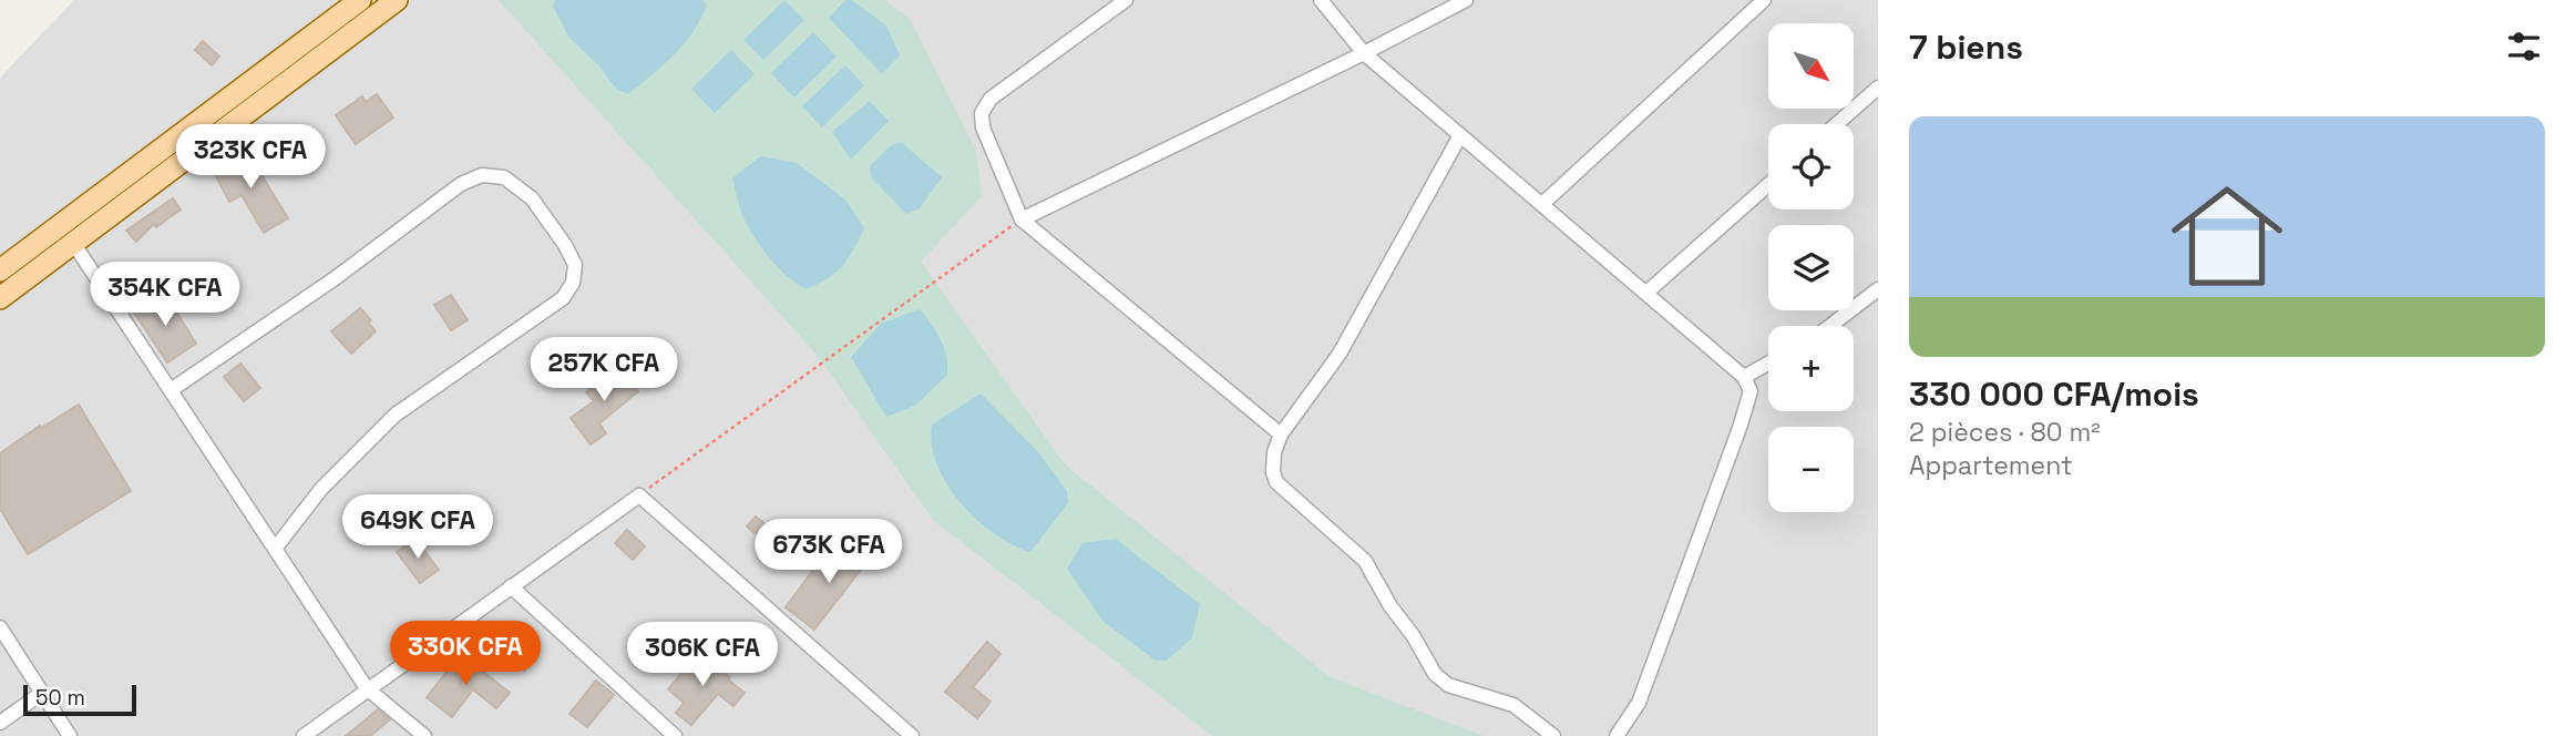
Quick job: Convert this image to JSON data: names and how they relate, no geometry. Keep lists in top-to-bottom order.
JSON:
{
  "scale_bar": "50 m",
  "north": "bottom right",
  "page": {
    "heading": "7 biens",
    "map_buttons": ["+", "−"],
    "list": [
      {
        "name": "330 000 CFA/mois",
        "note": "2 pièces · 80 m² · Appartement"
      }
    ],
    "price": [
      "323K CFA",
      "354K CFA",
      "257K CFA",
      "649K CFA",
      "673K CFA",
      "330K CFA",
      "306K CFA"
    ],
    "scale": "50 m"
  }
}
